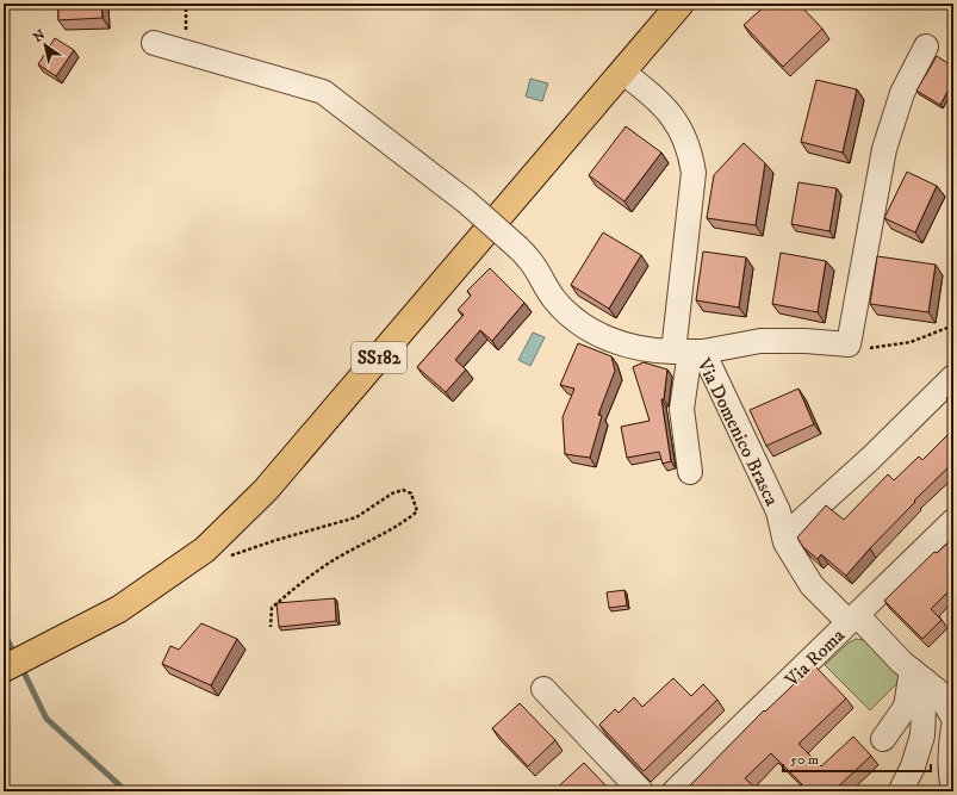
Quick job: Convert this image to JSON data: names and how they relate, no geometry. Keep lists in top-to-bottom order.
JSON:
{
  "streets": {
    "main road": ["SS182"],
    "street": ["Via Domenico Brasca", "Via Roma"]
  },
  "crossings": [
    ["SS182", "Via Domenico Brasca"],
    ["Via Domenico Brasca", "Via Roma"]
  ],
  "scale_bar": "50 m",
  "north": "top left"
}
